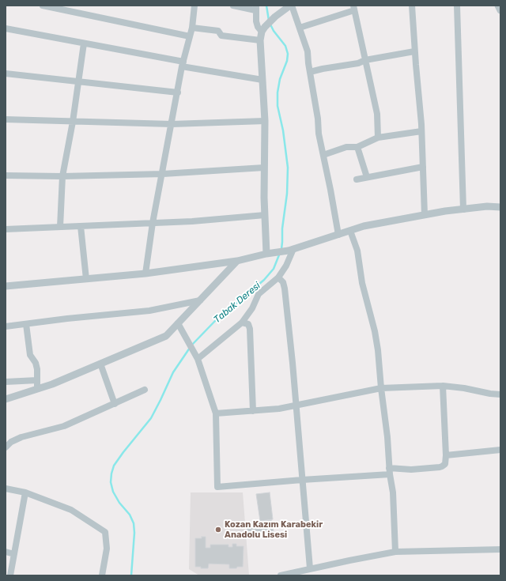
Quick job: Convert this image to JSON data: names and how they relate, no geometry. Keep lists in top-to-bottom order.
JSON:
{
  "water": ["Tabak Deresi"],
  "places": ["Kozan Kazım Karabekir Anadolu Lisesi"]
}
